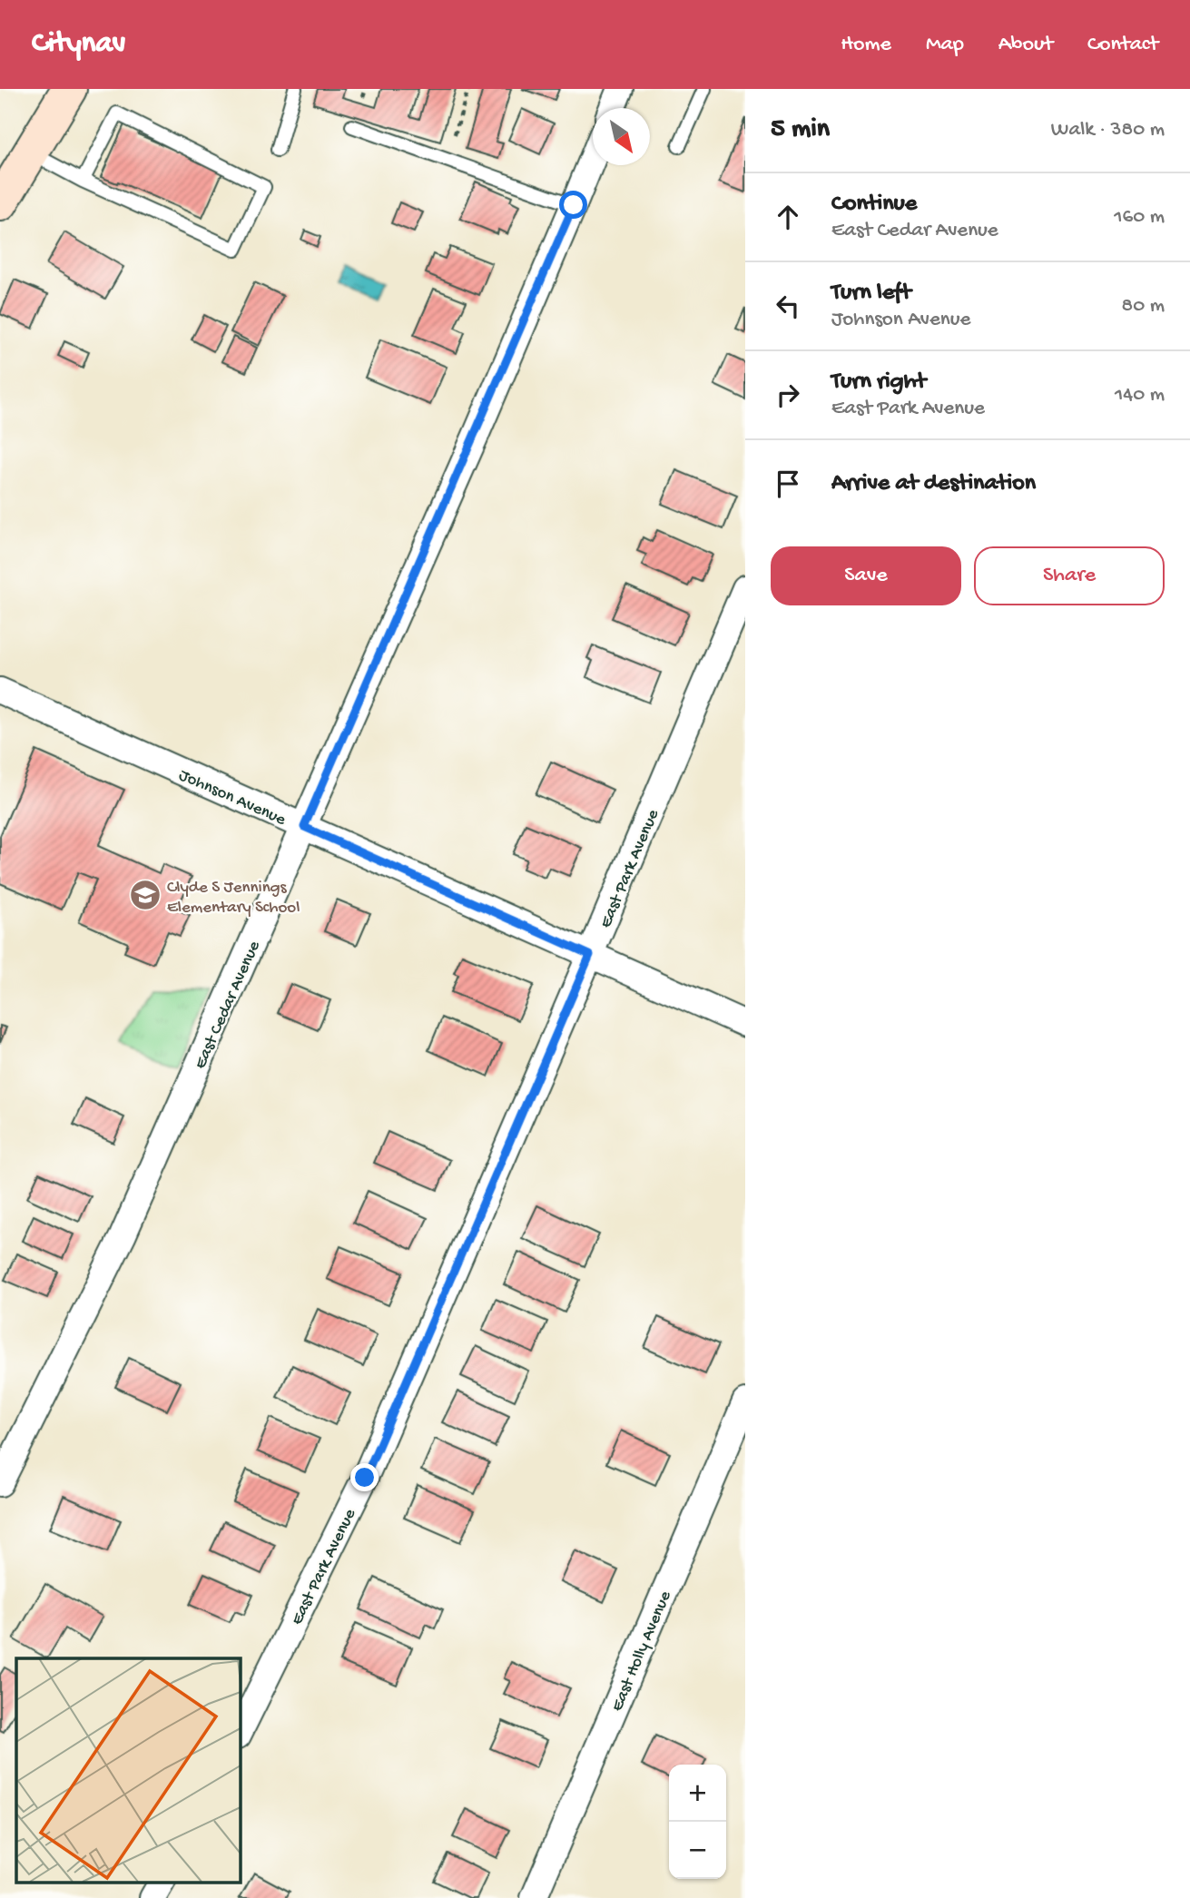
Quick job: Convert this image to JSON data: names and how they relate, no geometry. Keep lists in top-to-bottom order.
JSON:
{
  "streets": {
    "street": [
      "Johnson Avenue",
      "East Park Avenue",
      "East Cedar Avenue",
      "East Holly Avenue"
    ]
  },
  "crossings": [
    ["Johnson Avenue", "East Park Avenue"],
    ["Johnson Avenue", "East Cedar Avenue"]
  ],
  "places": {
    "school or university": ["Clyde S Jennings Elementary School"]
  },
  "north": "bottom right",
  "page": {
    "header": "Citynav",
    "nav": [
      "Home",
      "Map",
      "About",
      "Contact"
    ],
    "heading": ["5 min", "Walk · 380 m"],
    "list": [
      ["Continue", "East Cedar Avenue", "160 m"],
      ["Turn left", "Johnson Avenue", "80 m"],
      ["Turn right", "East Park Avenue", "140 m"],
      "Arrive at destination"
    ],
    "buttons": ["Save", "Share"],
    "map_buttons": ["+", "−"]
  }
}
